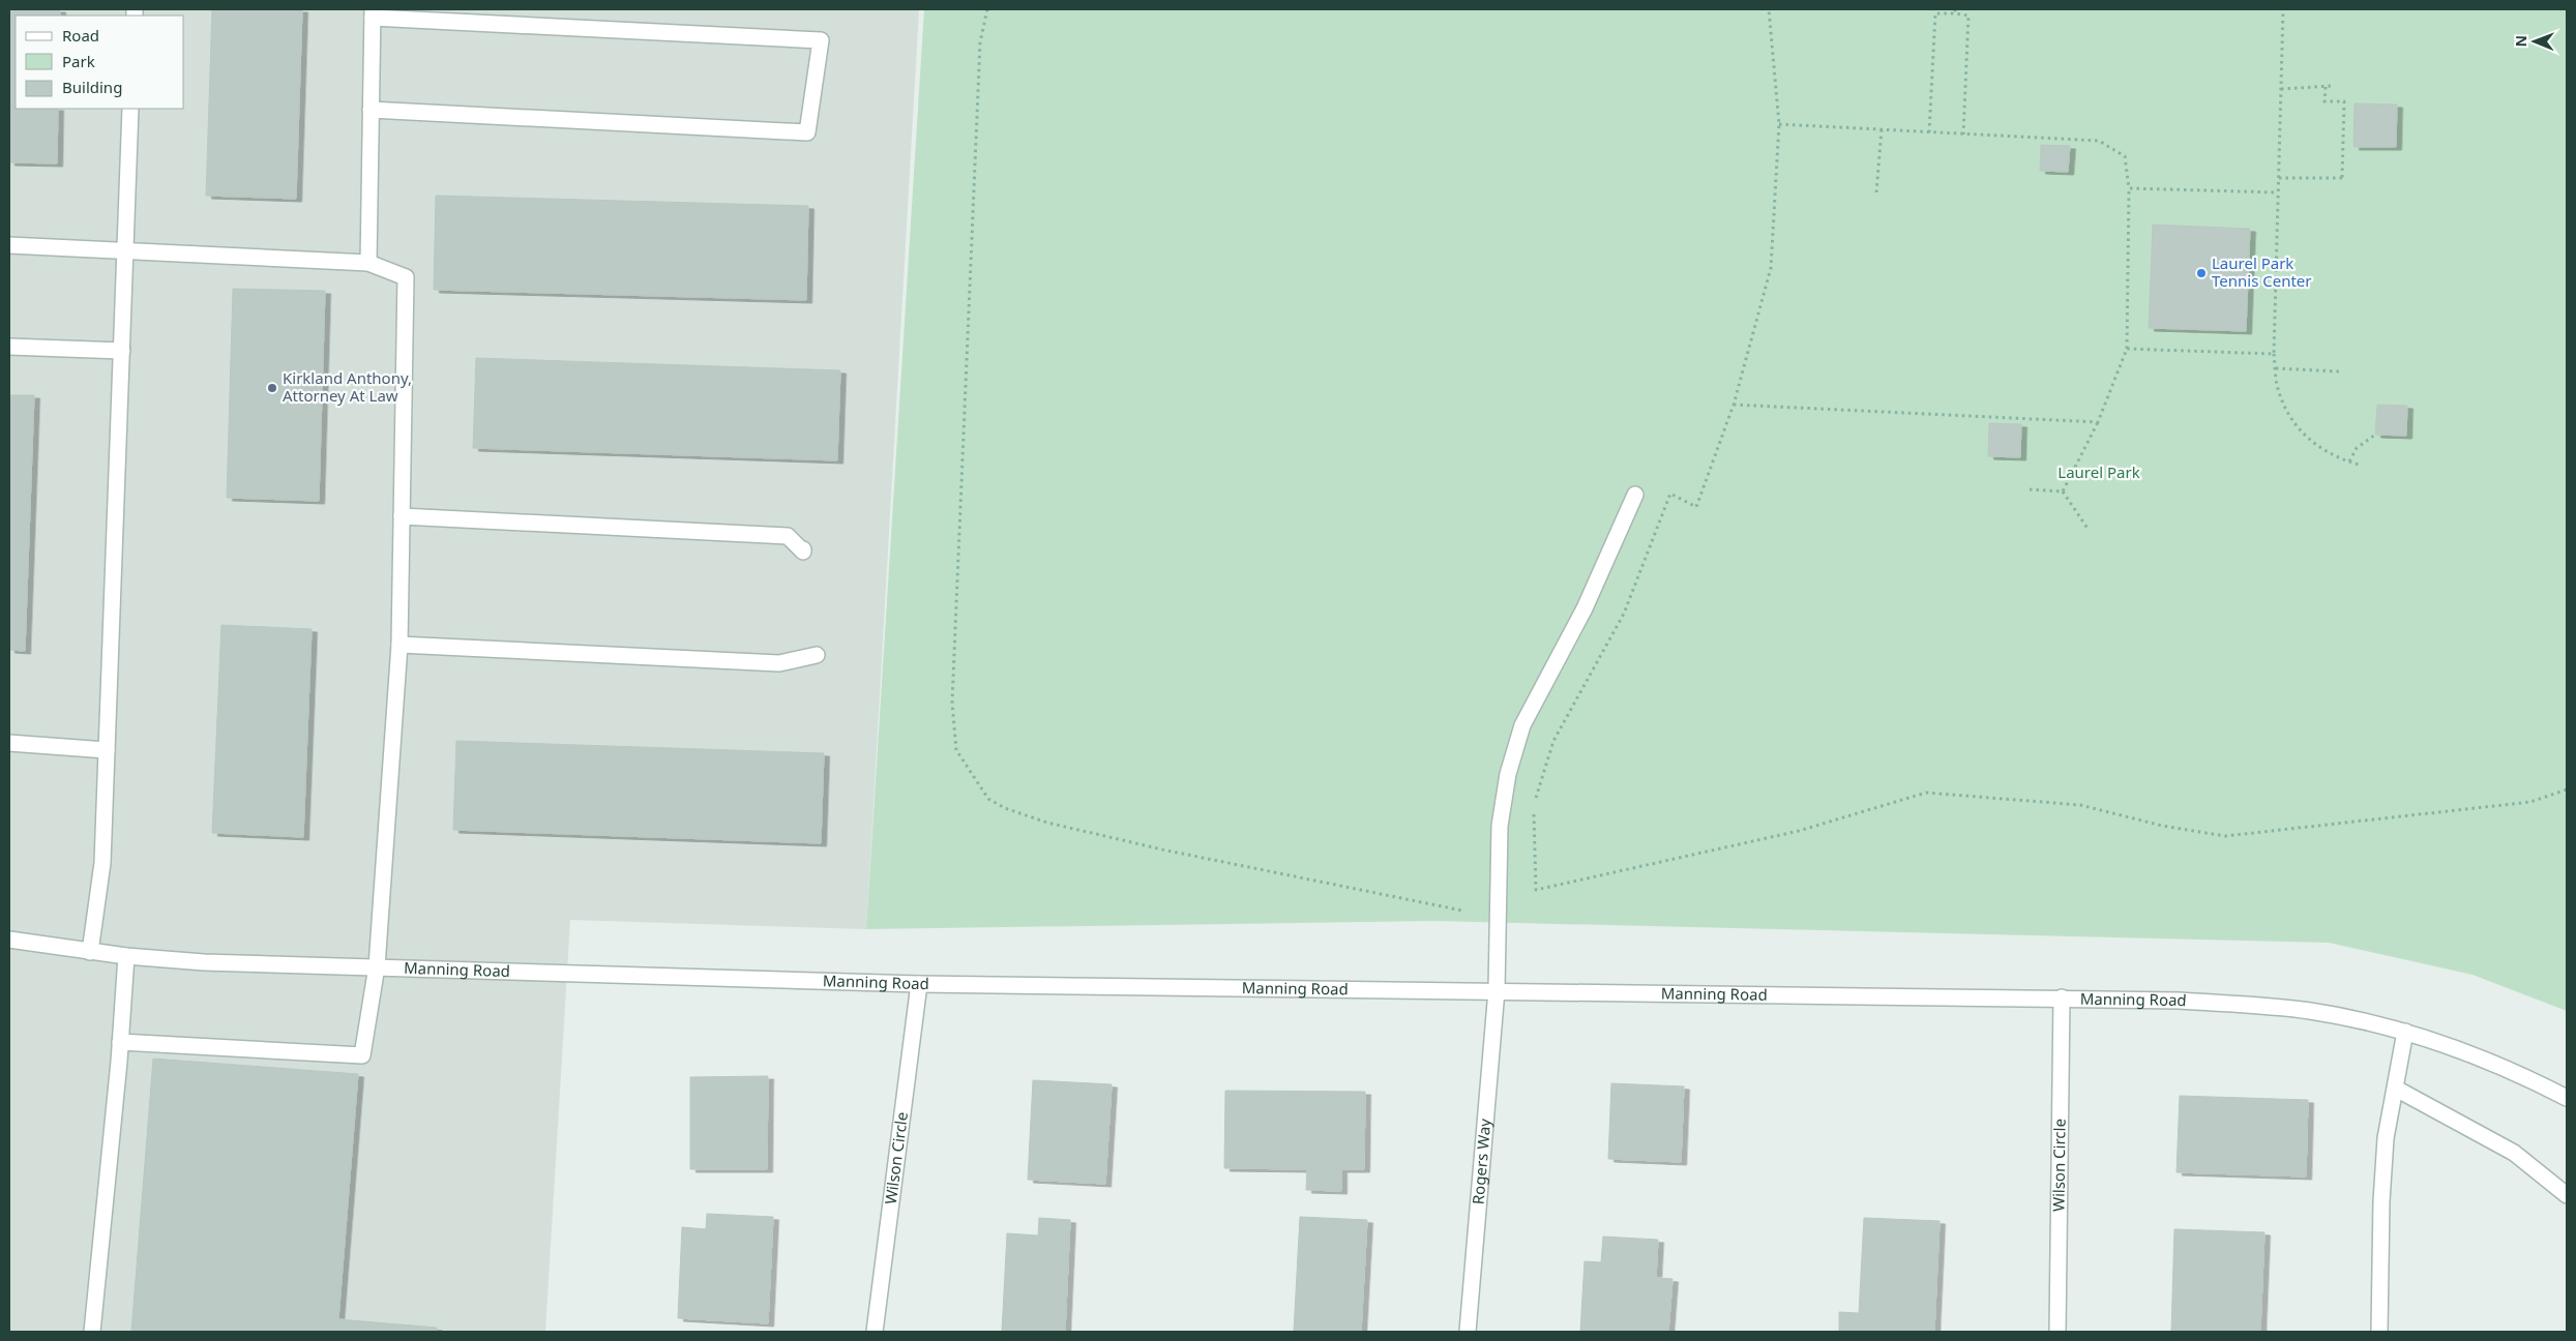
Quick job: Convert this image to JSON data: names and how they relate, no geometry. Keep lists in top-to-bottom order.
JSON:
{
  "streets": {
    "street": ["Manning Road", "Wilson Circle", "Rogers Way"]
  },
  "crossings": [
    ["Manning Road", "Wilson Circle"],
    ["Manning Road", "Rogers Way"]
  ],
  "parks": ["Laurel Park"],
  "places": ["Laurel Park Tennis Center", "Kirkland Anthony, Attorney At Law"],
  "legend": ["Road", "Park", "Building"],
  "north": "left"
}
